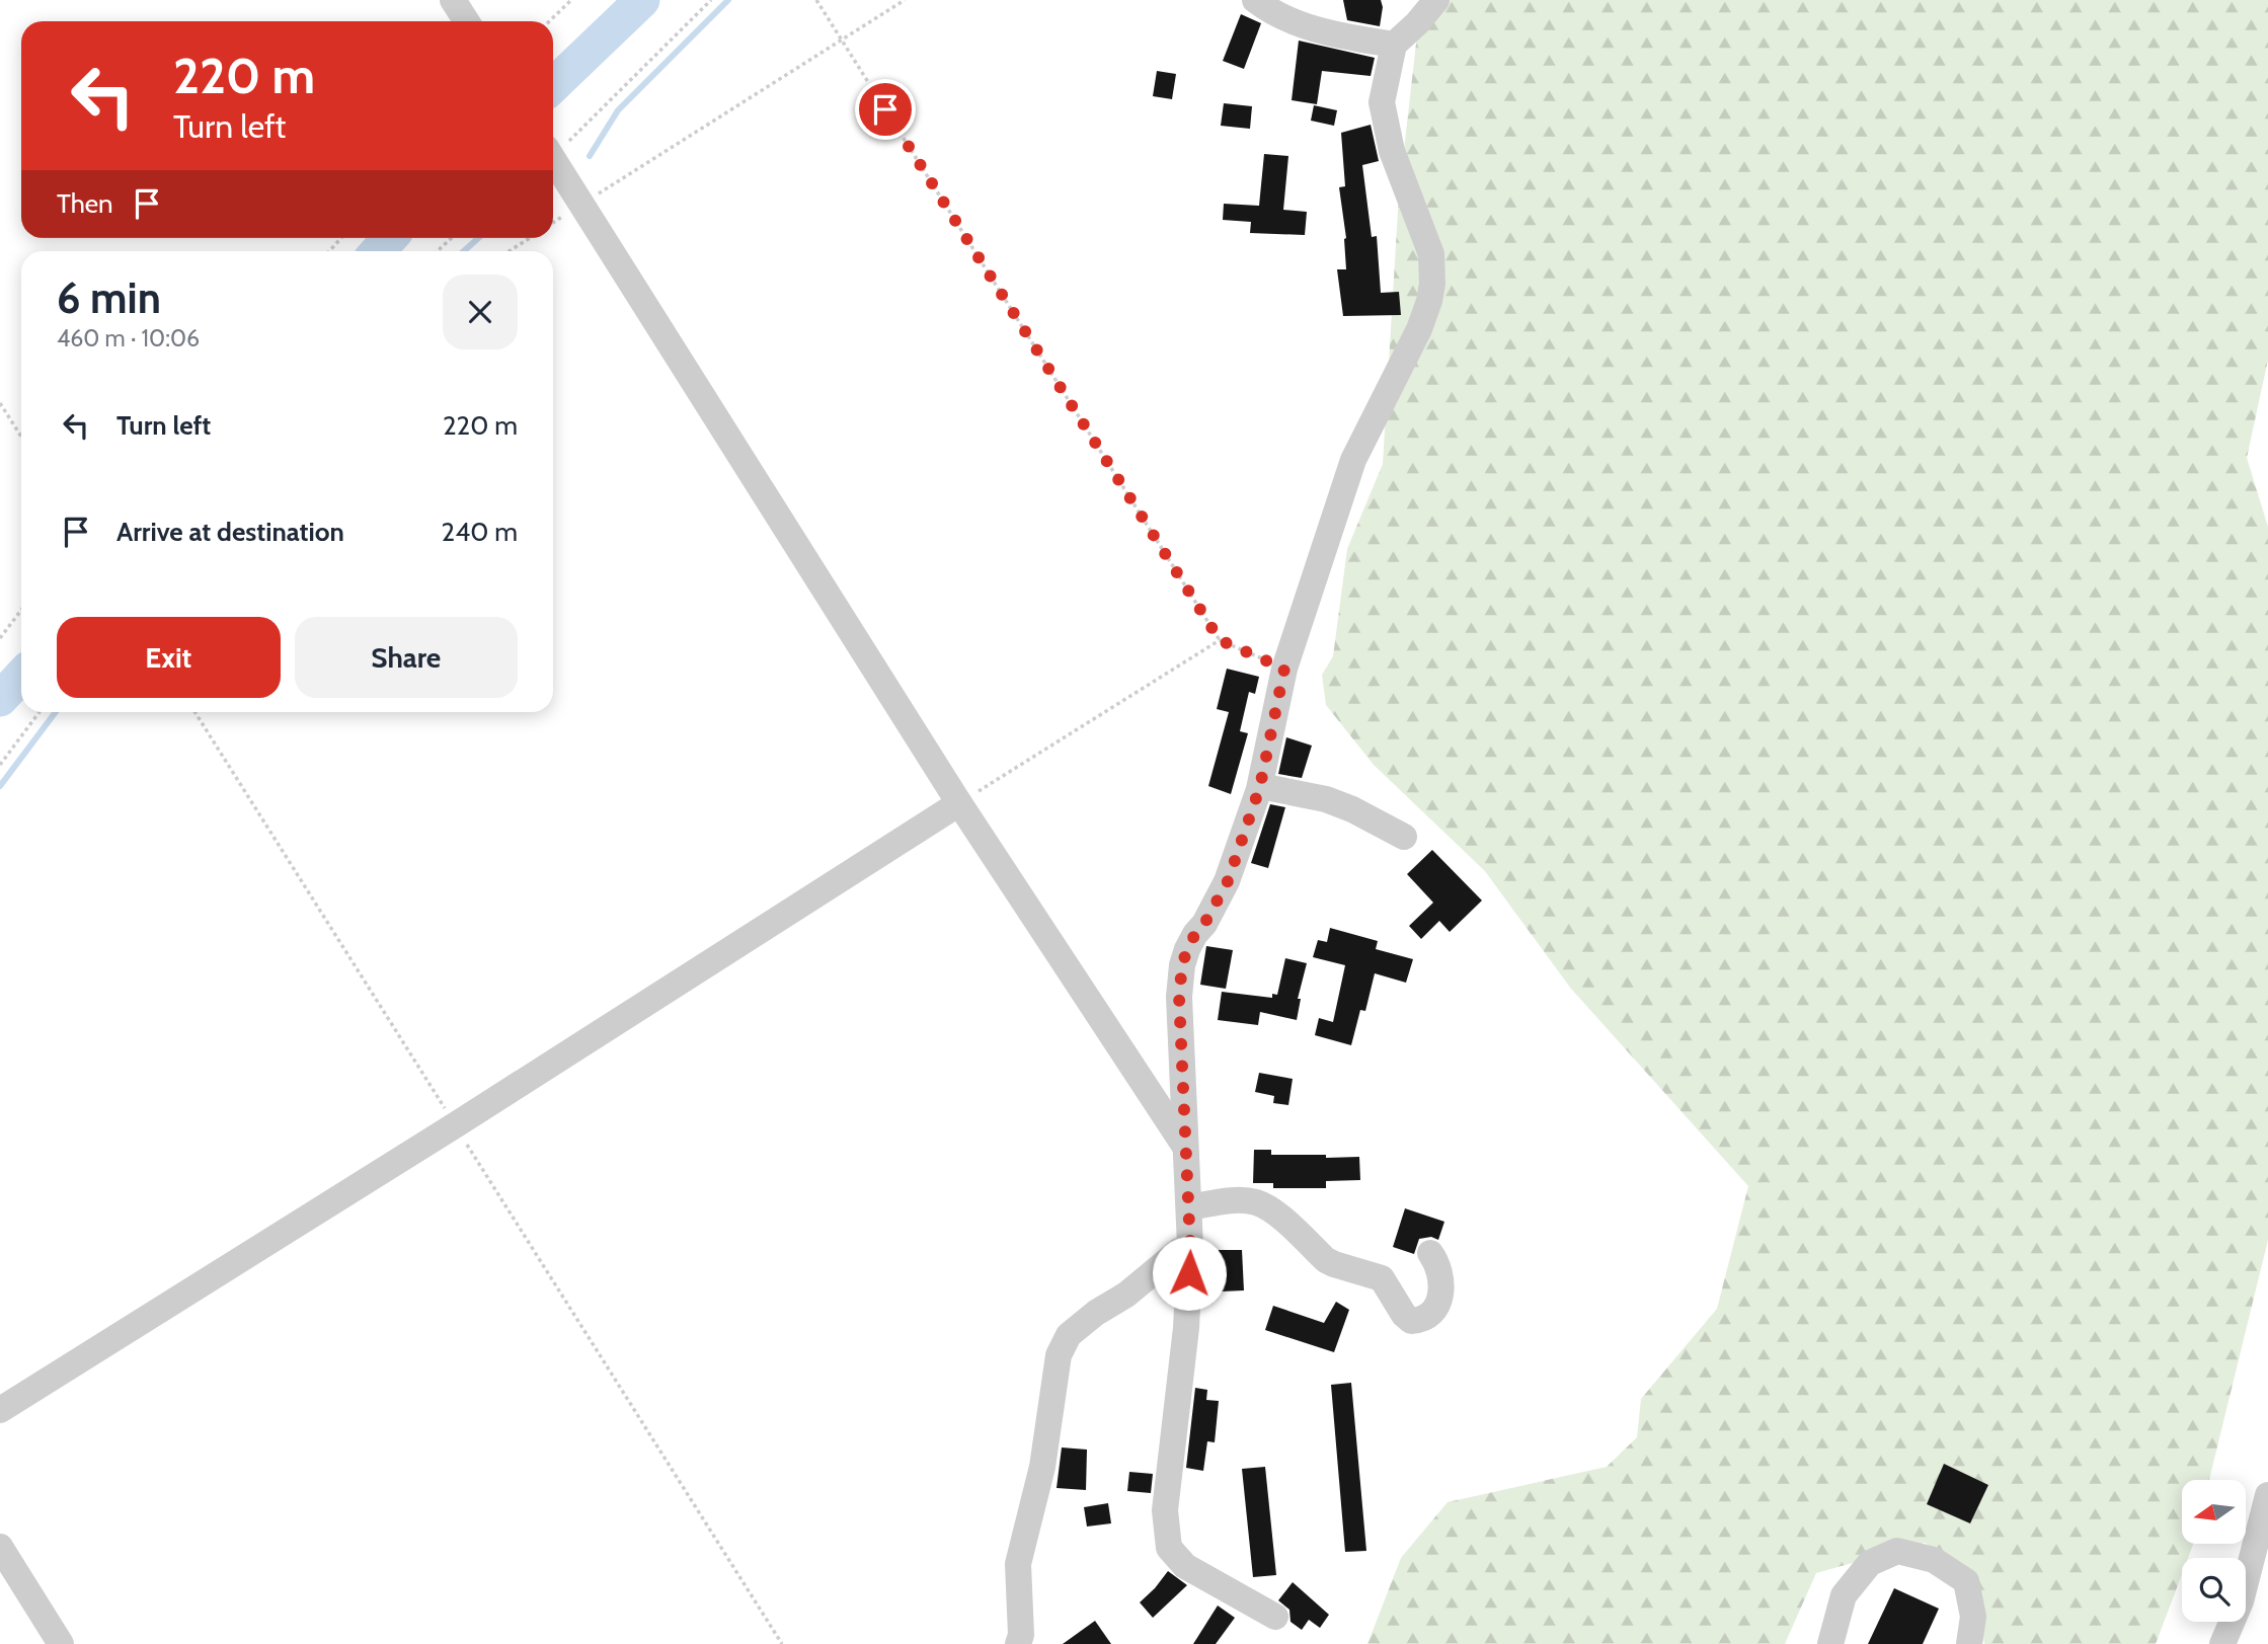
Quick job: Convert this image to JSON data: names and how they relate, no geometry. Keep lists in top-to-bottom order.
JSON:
{
  "north": "left",
  "page": {
    "turn": ["220 m", "Turn left"],
    "then": "Then",
    "heading": ["6 min", "460 m · 10:06"],
    "list": [
      {
        "name": "Turn left",
        "value": "220 m"
      },
      {
        "name": "Arrive at destination",
        "value": "240 m"
      }
    ],
    "buttons": ["Exit", "Share"]
  }
}
